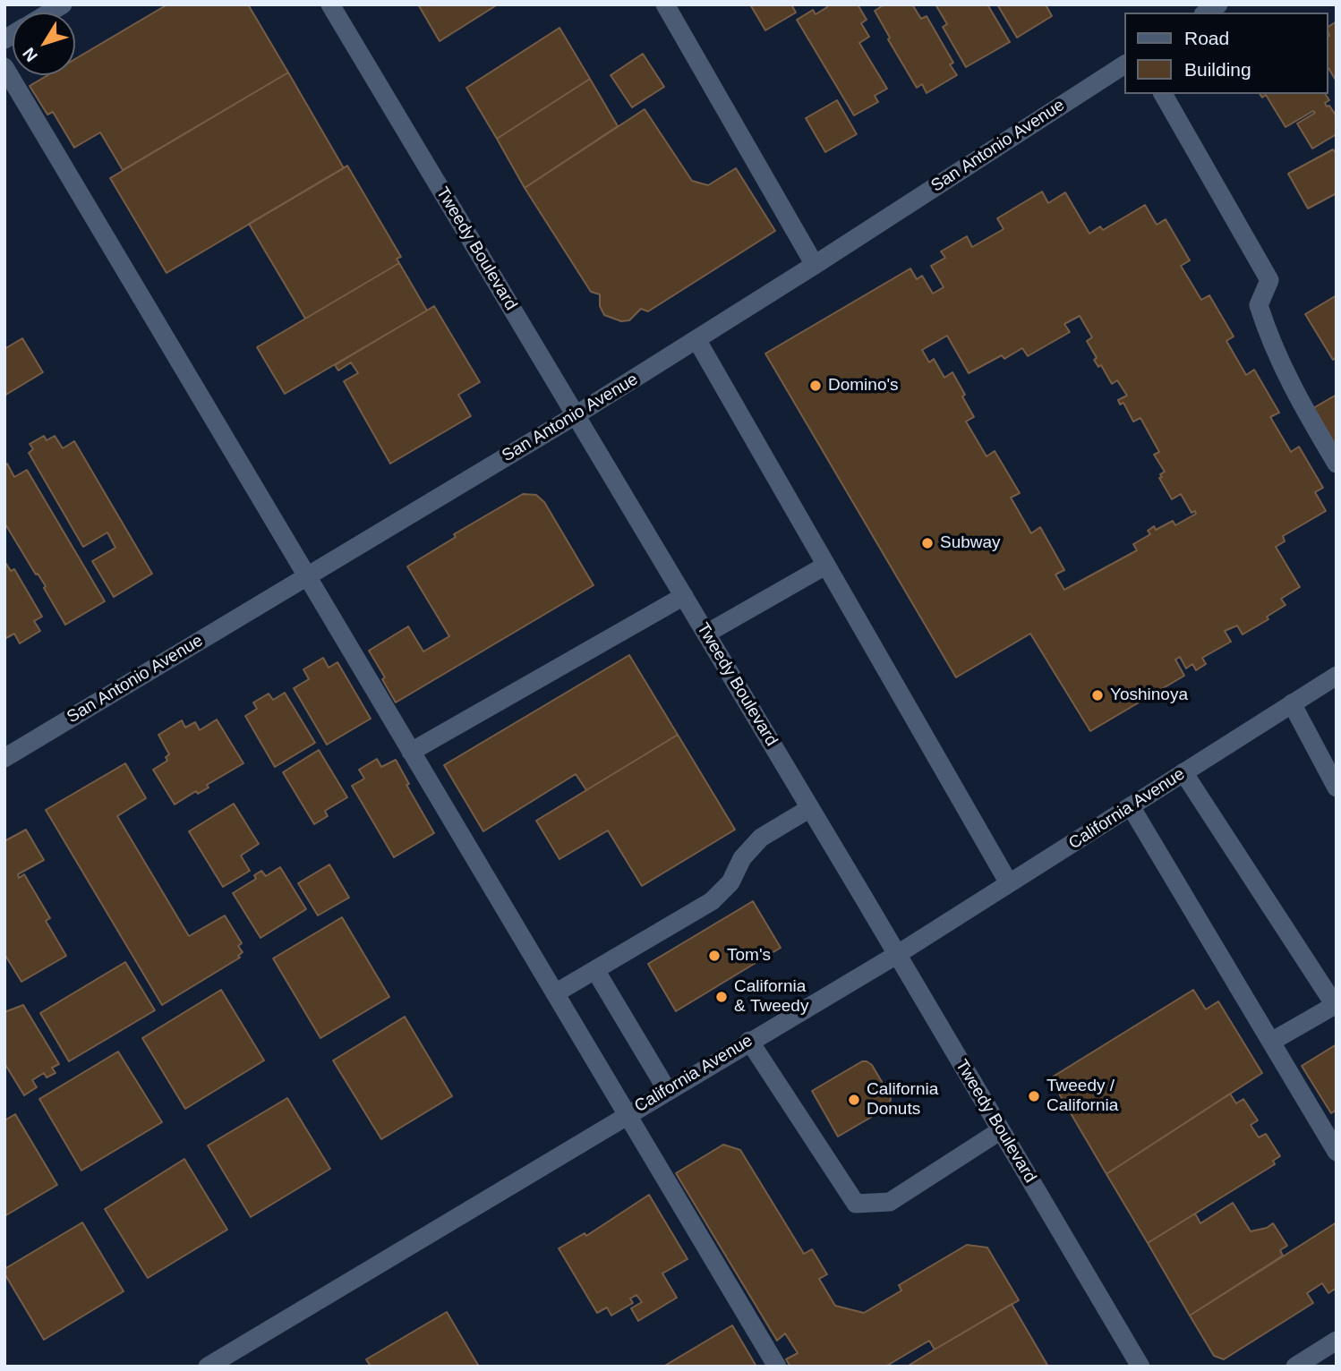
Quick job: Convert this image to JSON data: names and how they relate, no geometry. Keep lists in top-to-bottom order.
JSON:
{
  "streets": {
    "main road": ["San Antonio Avenue", "Tweedy Boulevard", "California Avenue"]
  },
  "crossings": [
    ["San Antonio Avenue", "Tweedy Boulevard"],
    ["Tweedy Boulevard", "California Avenue"]
  ],
  "places": [
    "Domino's",
    "Subway",
    "Yoshinoya",
    "Tom's",
    "California & Tweedy",
    "Tweedy / California",
    "California Donuts"
  ],
  "legend": ["Road", "Building"],
  "north": "bottom left"
}
